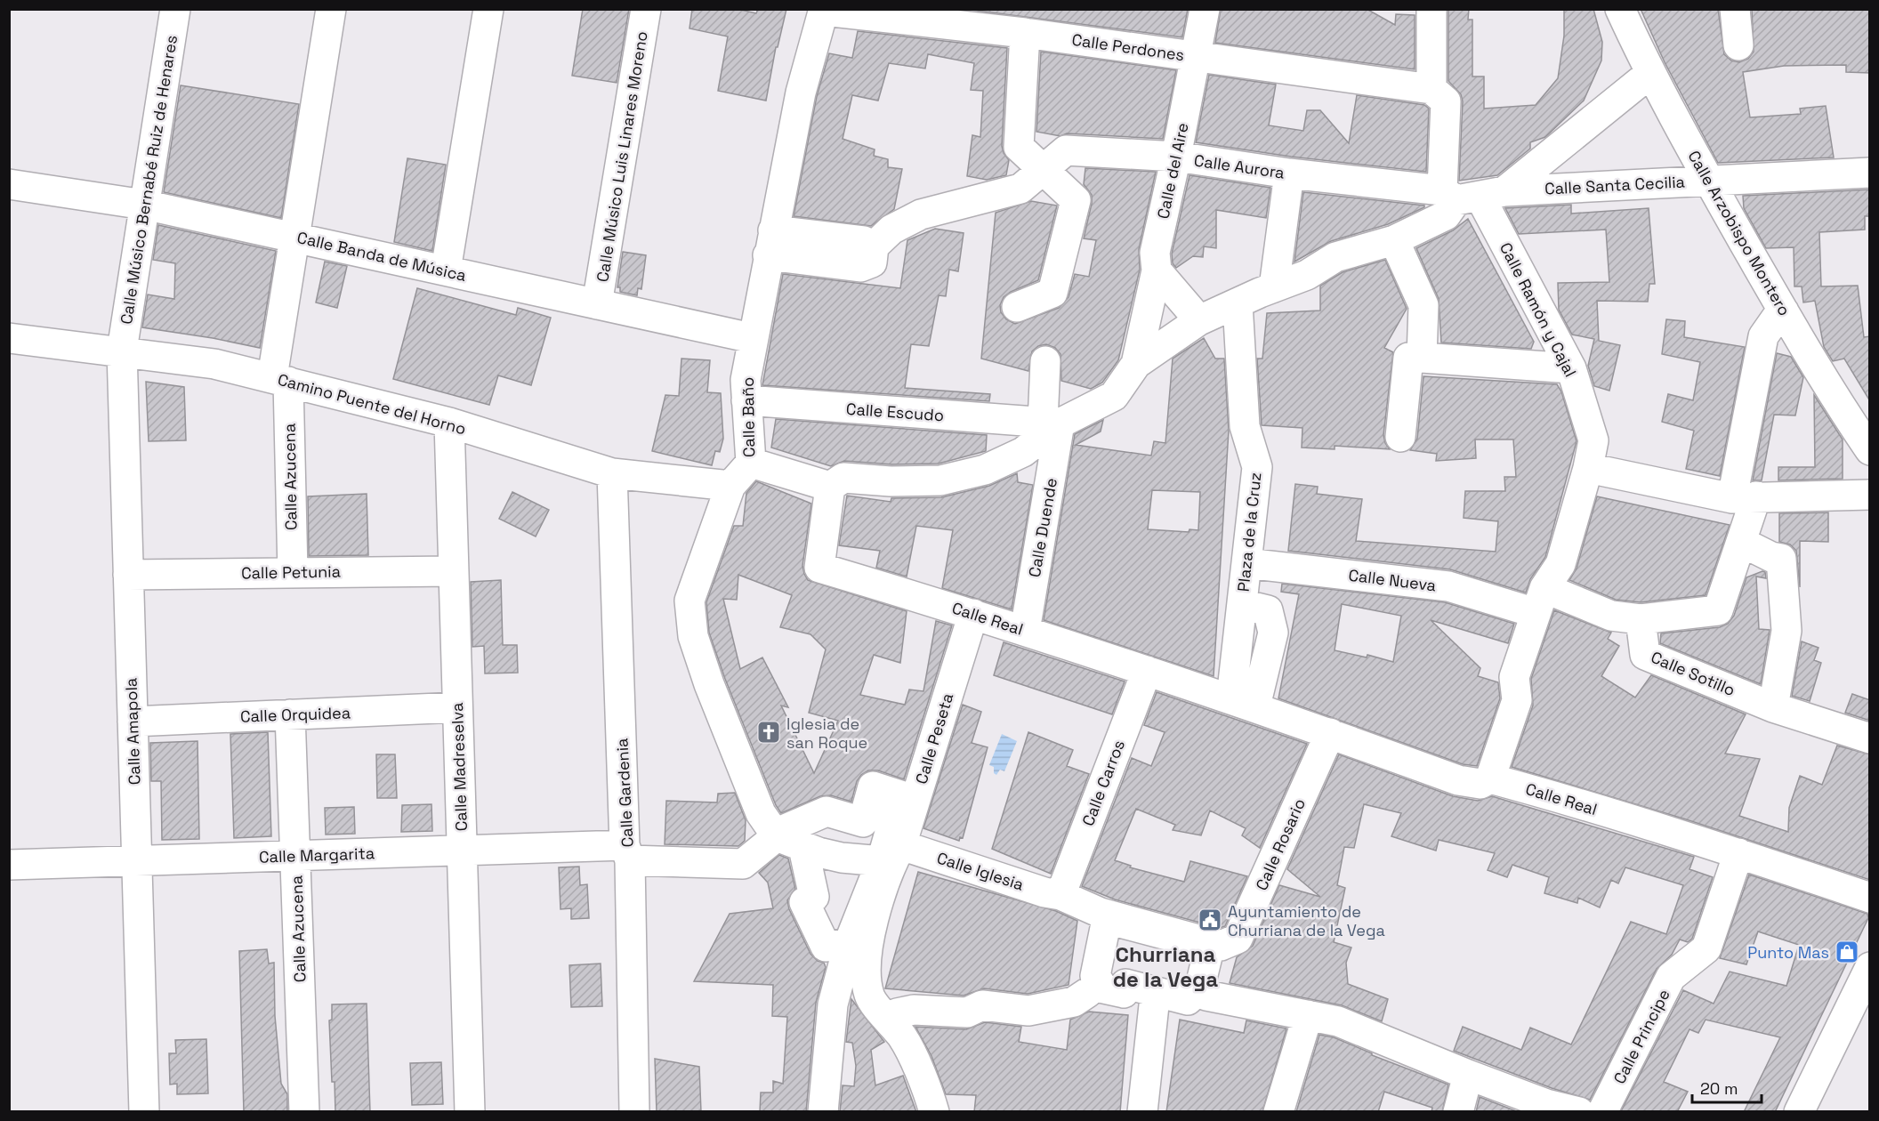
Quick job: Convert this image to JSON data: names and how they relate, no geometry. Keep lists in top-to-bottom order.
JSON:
{
  "streets": {
    "street": [
      "Calle Perdones",
      "Calle Músico Luis Linares Moreno",
      "Calle Aurora",
      "Calle del Aire",
      "Calle Músico Bernabé Ruiz de Henares",
      "Calle Santa Cecilia",
      "Calle Arzobispo Montero",
      "Calle Banda de Música",
      "Calle Ramón y Cajal",
      "Camino Puente del Horno",
      "Calle Escudo",
      "Calle Baño",
      "Calle Azucena",
      "Calle Duende",
      "Plaza de la Cruz",
      "Calle Petunia",
      "Calle Nueva",
      "Calle Real",
      "Calle Sotillo",
      "Calle Orquidea",
      "Calle Amapola",
      "Calle Peseta",
      "Calle Madreselva",
      "Calle Carros",
      "Calle Gardenia",
      "Calle Rosario",
      "Calle Margarita",
      "Calle Iglesia",
      "Calle Principe"
    ]
  },
  "crossings": [
    ["Calle Perdones", "Calle del Aire"],
    ["Calle Perdones", "Calle Baño"],
    ["Calle Músico Luis Linares Moreno", "Calle Banda de Música"],
    ["Calle Aurora", "Calle del Aire"],
    ["Calle Aurora", "Calle Santa Cecilia"],
    ["Calle Aurora", "Calle Ramón y Cajal"],
    ["Calle Aurora", "Calle Baño"],
    ["Calle Músico Bernabé Ruiz de Henares", "Calle Banda de Música"],
    ["Calle Músico Bernabé Ruiz de Henares", "Camino Puente del Horno"],
    ["Calle Músico Bernabé Ruiz de Henares", "Calle Amapola"],
    ["Calle Santa Cecilia", "Calle Arzobispo Montero"],
    ["Calle Santa Cecilia", "Calle Ramón y Cajal"],
    ["Calle Banda de Música", "Calle Baño"],
    ["Calle Banda de Música", "Calle Azucena"],
    ["Camino Puente del Horno", "Calle Baño"],
    ["Camino Puente del Horno", "Calle Azucena"],
    ["Camino Puente del Horno", "Calle Amapola"],
    ["Camino Puente del Horno", "Calle Madreselva"],
    ["Camino Puente del Horno", "Calle Gardenia"],
    ["Calle Escudo", "Calle Baño"],
    ["Calle Escudo", "Calle Duende"],
    ["Calle Baño", "Calle Margarita"],
    ["Calle Azucena", "Calle Petunia"],
    ["Calle Azucena", "Calle Orquidea"],
    ["Calle Azucena", "Calle Margarita"],
    ["Calle Duende", "Calle Real"],
    ["Plaza de la Cruz", "Calle Nueva"],
    ["Plaza de la Cruz", "Calle Real"],
    ["Calle Petunia", "Calle Amapola"],
    ["Calle Petunia", "Calle Madreselva"],
    ["Calle Real", "Calle Peseta"],
    ["Calle Real", "Calle Carros"],
    ["Calle Real", "Calle Rosario"],
    ["Calle Real", "Calle Principe"],
    ["Calle Orquidea", "Calle Amapola"],
    ["Calle Orquidea", "Calle Madreselva"],
    ["Calle Amapola", "Calle Margarita"],
    ["Calle Peseta", "Calle Iglesia"],
    ["Calle Madreselva", "Calle Margarita"],
    ["Calle Carros", "Calle Iglesia"],
    ["Calle Gardenia", "Calle Margarita"],
    ["Calle Rosario", "Calle Iglesia"]
  ],
  "districts": ["Churriana de la Vega"],
  "places": {
    "church": ["Iglesia de san Roque"],
    "public building": ["Ayuntamiento de Churriana de la Vega"],
    "shop": ["Punto Mas"]
  },
  "scale_bar": "20 m"
}
